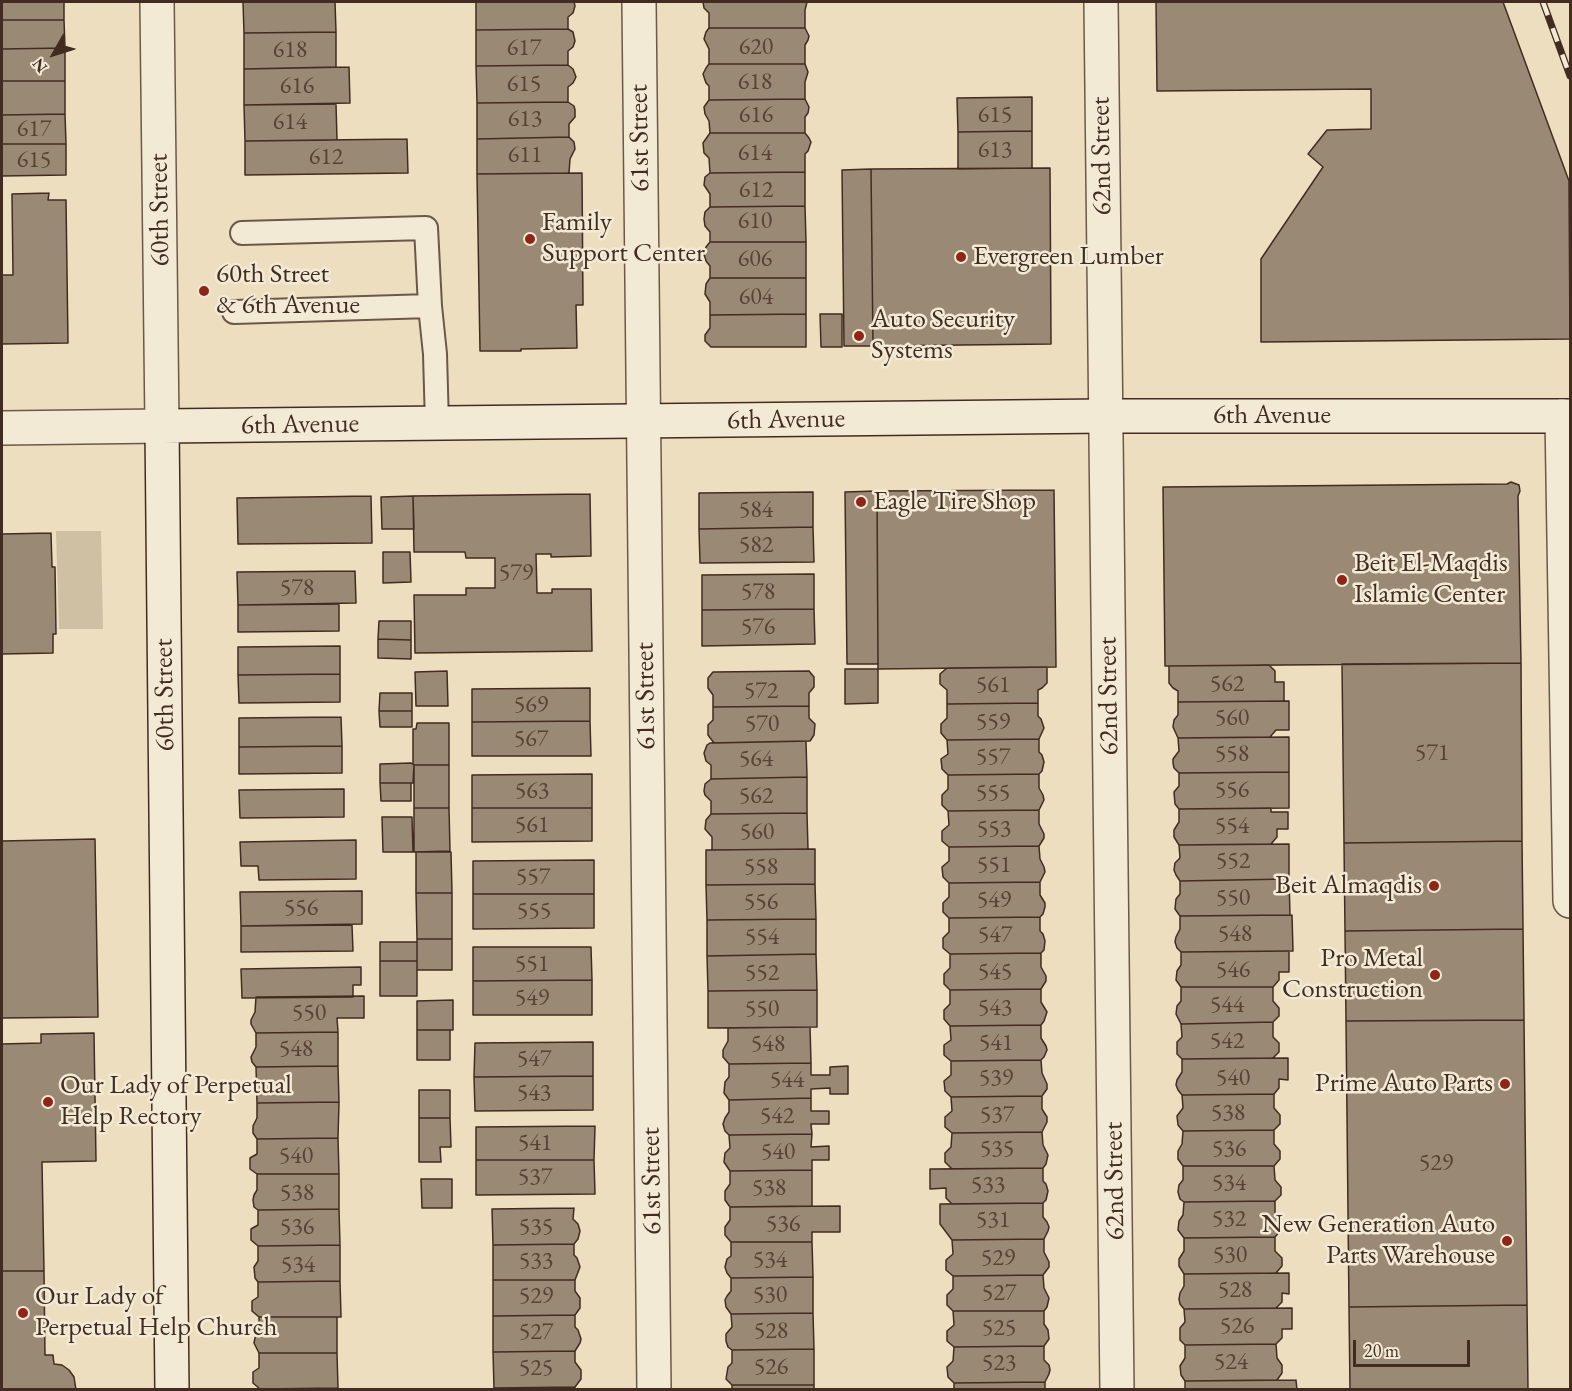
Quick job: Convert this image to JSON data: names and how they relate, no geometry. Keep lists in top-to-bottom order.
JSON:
{
  "streets": {
    "street": [
      "61st Street",
      "62nd Street",
      "60th Street",
      "6th Avenue"
    ]
  },
  "crossings": [
    ["61st Street", "6th Avenue"],
    ["62nd Street", "6th Avenue"],
    ["60th Street", "6th Avenue"]
  ],
  "places": [
    "Family Support Center",
    "Evergreen Lumber",
    "60th Street & 6th Avenue",
    "Auto Security Systems",
    "Eagle Tire Shop",
    "Beit El-Maqdis Islamic Center",
    "Beit Almaqdis",
    "Pro Metal Construction",
    "Prime Auto Parts",
    "Our Lady of Perpetual Help Rectory",
    "New Generation Auto Parts Warehouse",
    "Our Lady of Perpetual Help Church"
  ],
  "house_numbers": [
    "620",
    "617",
    "618",
    "618",
    "615",
    "616",
    "616",
    "615",
    "613",
    "614",
    "617",
    "613",
    "614",
    "611",
    "612",
    "615",
    "612",
    "610",
    "606",
    "604",
    "584",
    "582",
    "579",
    "578",
    "578",
    "576",
    "562",
    "561",
    "572",
    "569",
    "560",
    "559",
    "570",
    "567",
    "571",
    "558",
    "557",
    "564",
    "556",
    "563",
    "555",
    "562",
    "561",
    "554",
    "553",
    "560",
    "552",
    "551",
    "558",
    "557",
    "550",
    "549",
    "556",
    "556",
    "555",
    "548",
    "547",
    "554",
    "551",
    "546",
    "545",
    "552",
    "549",
    "544",
    "543",
    "550",
    "550",
    "542",
    "541",
    "548",
    "548",
    "547",
    "539",
    "540",
    "544",
    "543",
    "538",
    "537",
    "542",
    "541",
    "535",
    "536",
    "540",
    "540",
    "529",
    "537",
    "534",
    "533",
    "538",
    "538",
    "532",
    "531",
    "536",
    "536",
    "535",
    "530",
    "529",
    "534",
    "533",
    "534",
    "528",
    "527",
    "530",
    "529",
    "526",
    "525",
    "528",
    "527",
    "524",
    "523",
    "526",
    "525"
  ],
  "scale_bar": "20 m",
  "north": "bottom left"
}
